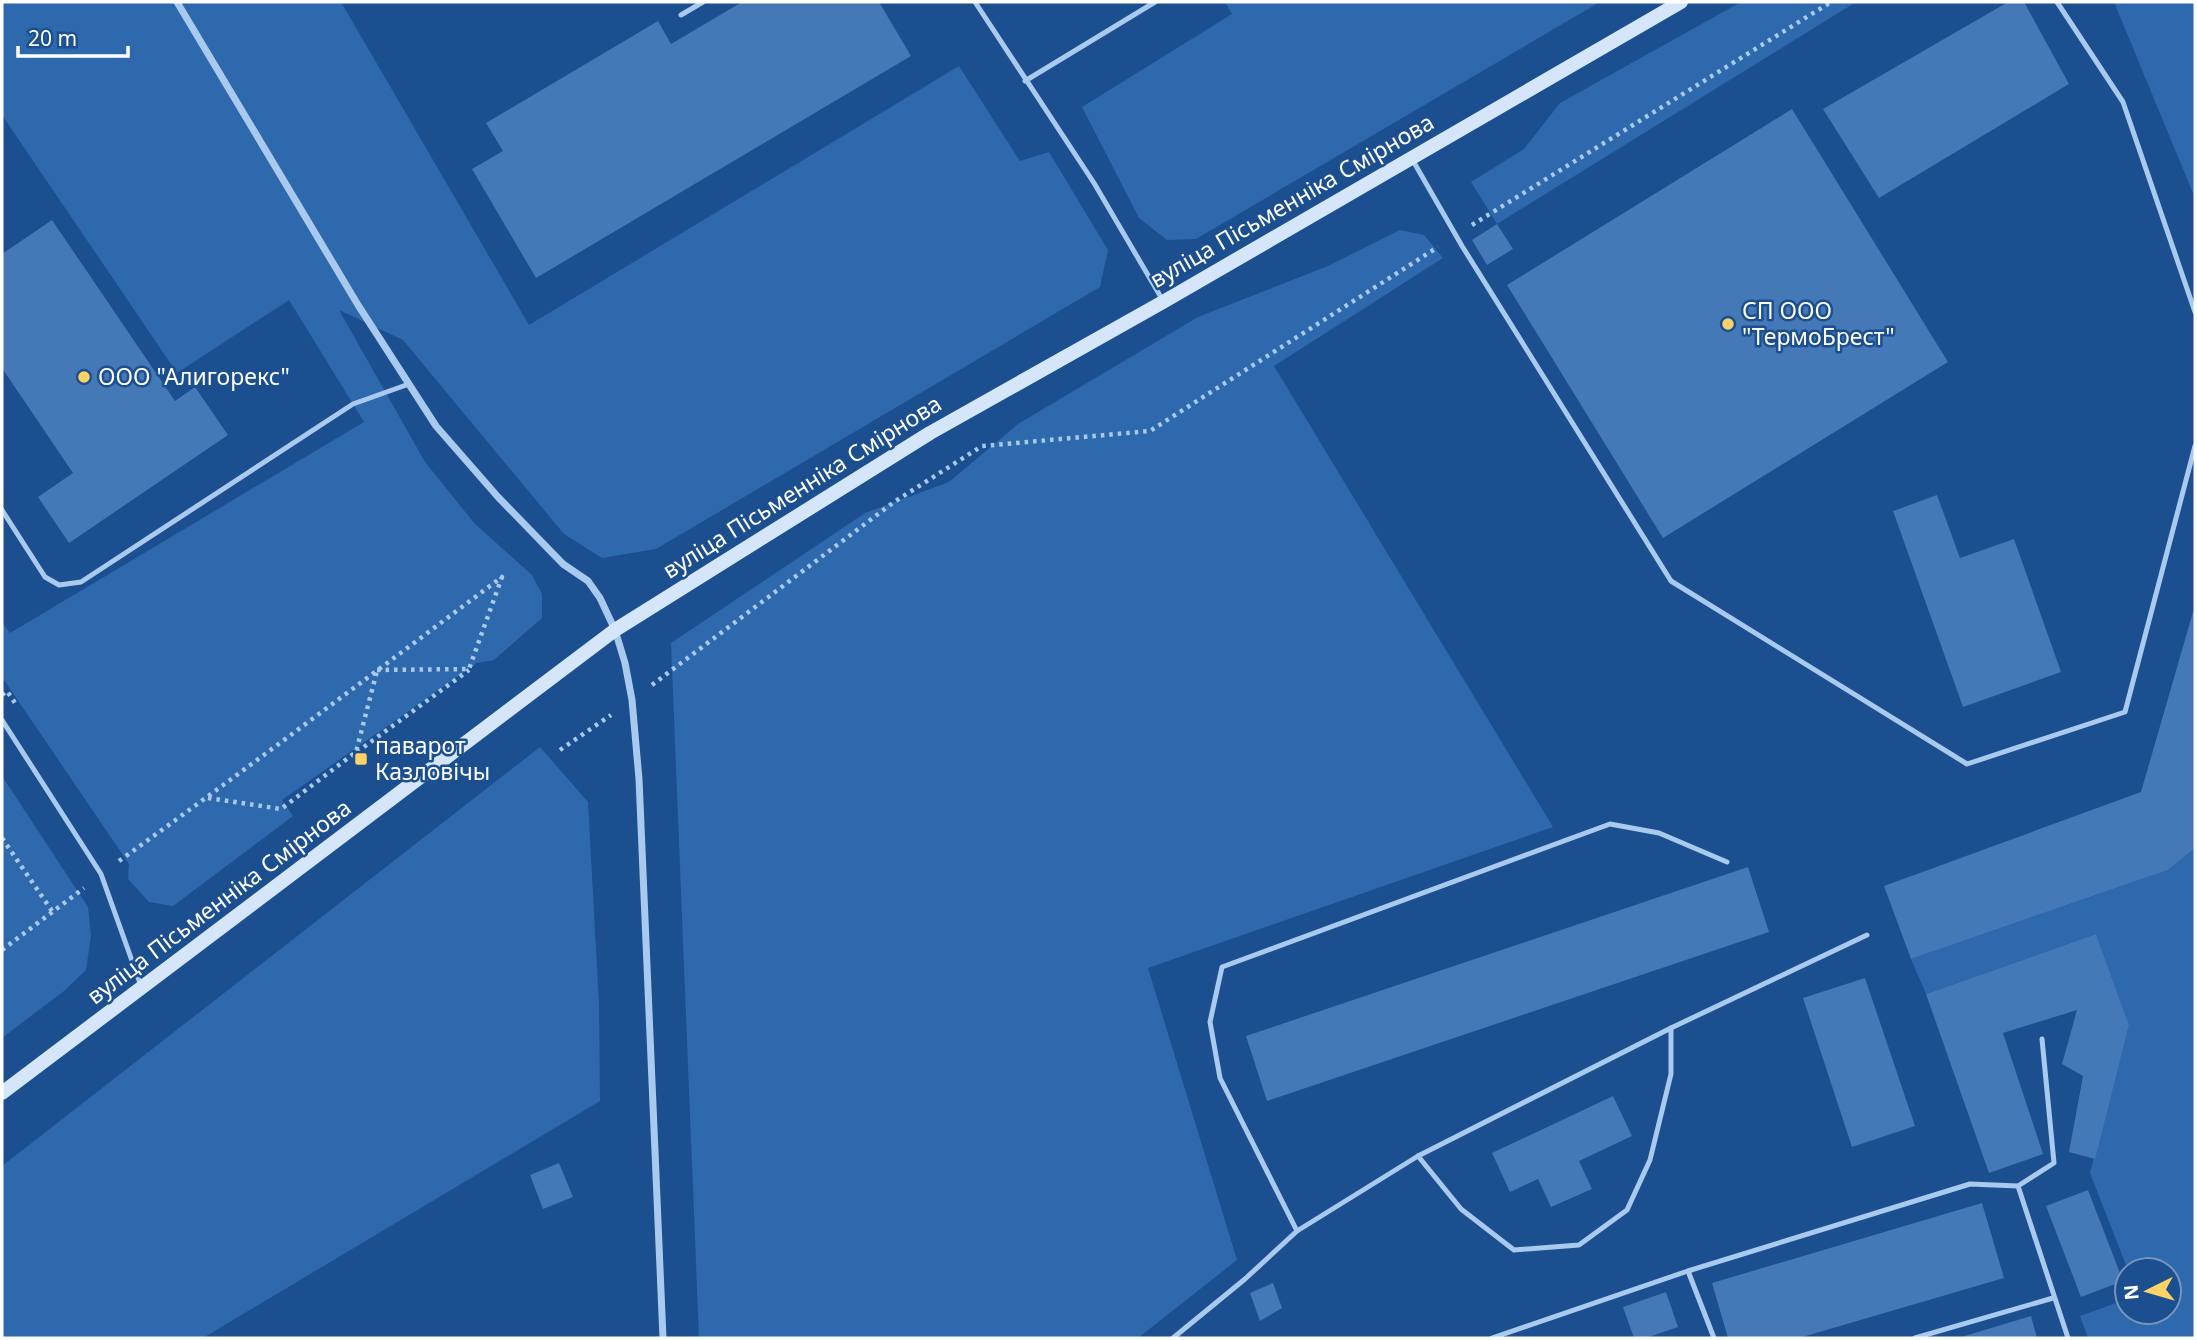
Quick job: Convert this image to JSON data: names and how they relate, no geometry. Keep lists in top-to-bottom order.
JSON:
{
  "streets": {
    "main road": ["вуліца Пісьменніка Смірнова"]
  },
  "places": {
    "other": ["СП ООО \"ТермоБрест\"", "ООО \"Алигорекс\""],
    "transit": ["паварот Казловічы"]
  },
  "scale_bar": "20 m",
  "north": "left"
}
